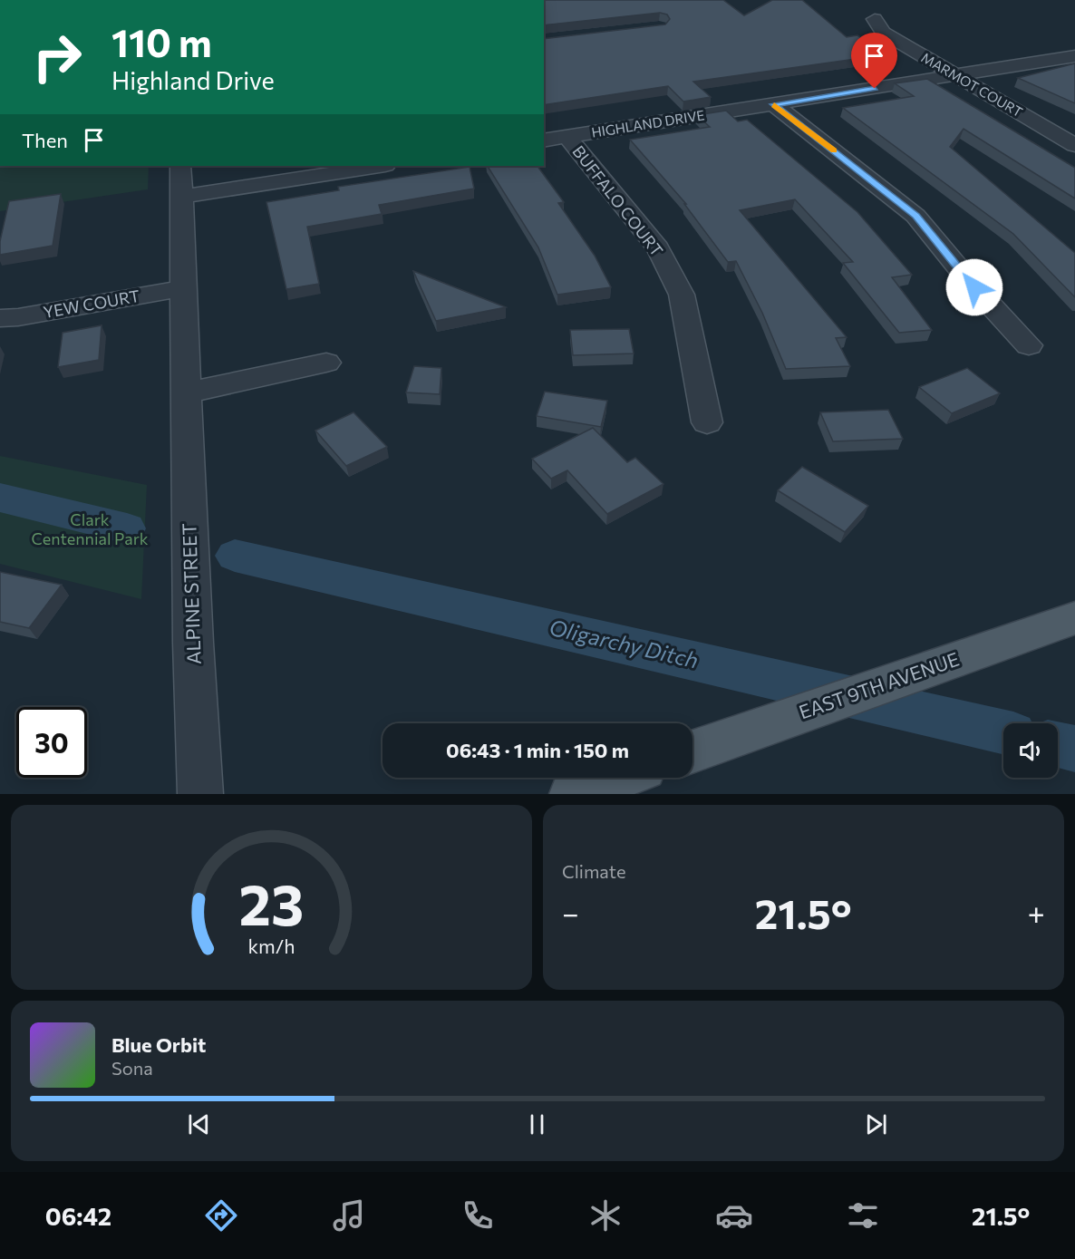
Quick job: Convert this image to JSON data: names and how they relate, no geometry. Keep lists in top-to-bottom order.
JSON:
{
  "streets": {
    "main road": ["EAST 9TH AVENUE"],
    "street": [
      "MARMOT COURT",
      "HIGHLAND DRIVE",
      "BUFFALO COURT",
      "YEW COURT",
      "ALPINE STREET"
    ]
  },
  "crossings": [
    ["MARMOT COURT", "HIGHLAND DRIVE"],
    ["HIGHLAND DRIVE", "BUFFALO COURT"],
    ["YEW COURT", "ALPINE STREET"]
  ],
  "water": ["Oligarchy Ditch"],
  "parks": ["Clark Centennial Park"],
  "page": {
    "turn": ["110 m", "Highland Drive"],
    "then": "Then",
    "limit": "30",
    "trip": "06:43 · 1 min · 150 m",
    "tile": "Climate",
    "heat": ["−", "21.5°", "+"],
    "song": ["Blue Orbit", "Sona"],
    "tabs": ["06:42", "21.5°"],
    "gauge": ["23", "km/h"]
  }
}
